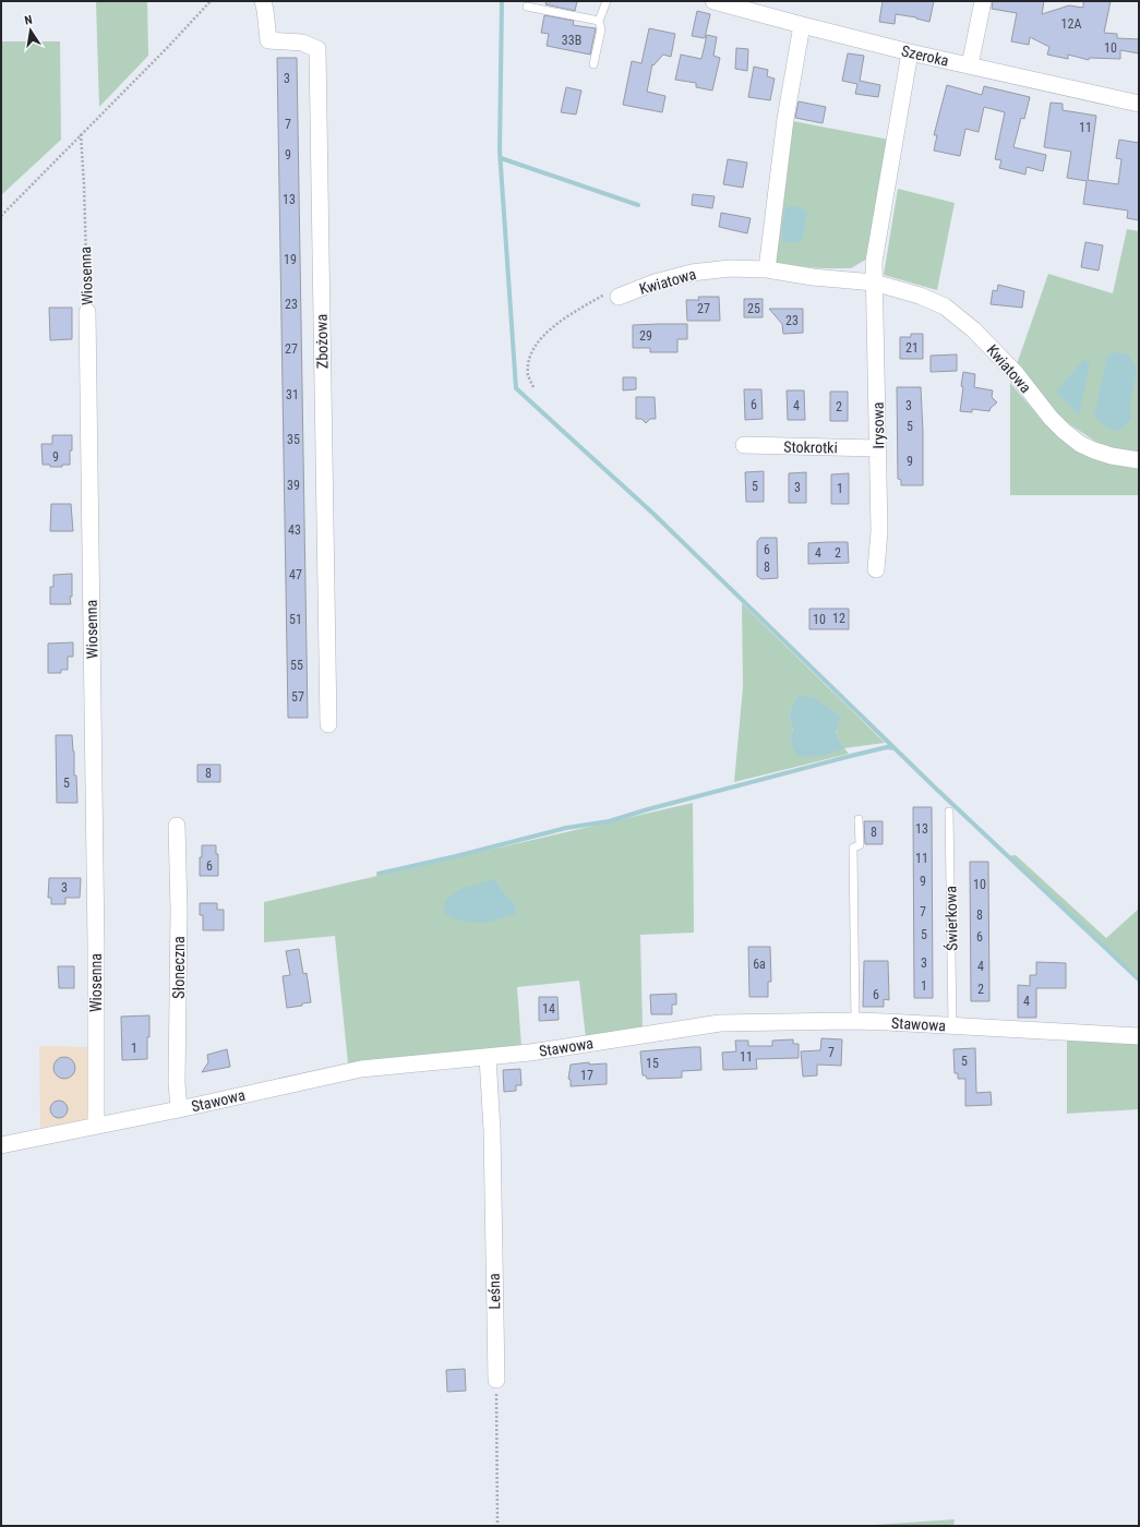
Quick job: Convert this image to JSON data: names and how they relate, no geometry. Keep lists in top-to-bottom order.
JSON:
{
  "streets": {
    "street": [
      "Szeroka",
      "Wiosenna",
      "Kwiatowa",
      "Zbożowa",
      "Irysowa",
      "Stokrotki",
      "Słoneczna",
      "Stawowa",
      "Leśna"
    ],
    "lane": ["Świerkowa"]
  },
  "crossings": [
    ["Wiosenna", "Stawowa"],
    ["Kwiatowa", "Irysowa"],
    ["Irysowa", "Stokrotki"],
    ["Świerkowa", "Stawowa"],
    ["Słoneczna", "Stawowa"],
    ["Stawowa", "Leśna"]
  ],
  "house_numbers": [
    "12A",
    "33B",
    "10",
    "3",
    "7",
    "11",
    "9",
    "13",
    "19",
    "23",
    "27",
    "25",
    "23",
    "29",
    "21",
    "27",
    "31",
    "6",
    "4",
    "3",
    "2",
    "5",
    "35",
    "9",
    "9",
    "39",
    "5",
    "3",
    "1",
    "43",
    "6",
    "4",
    "2",
    "8",
    "47",
    "12",
    "51",
    "10",
    "55",
    "57",
    "8",
    "5",
    "13",
    "8",
    "11",
    "6",
    "9",
    "10",
    "3",
    "7",
    "8",
    "5",
    "6",
    "3",
    "6a",
    "4",
    "1",
    "2",
    "6",
    "4",
    "14",
    "1",
    "7",
    "11",
    "5",
    "15",
    "17"
  ],
  "north": "top"
}
